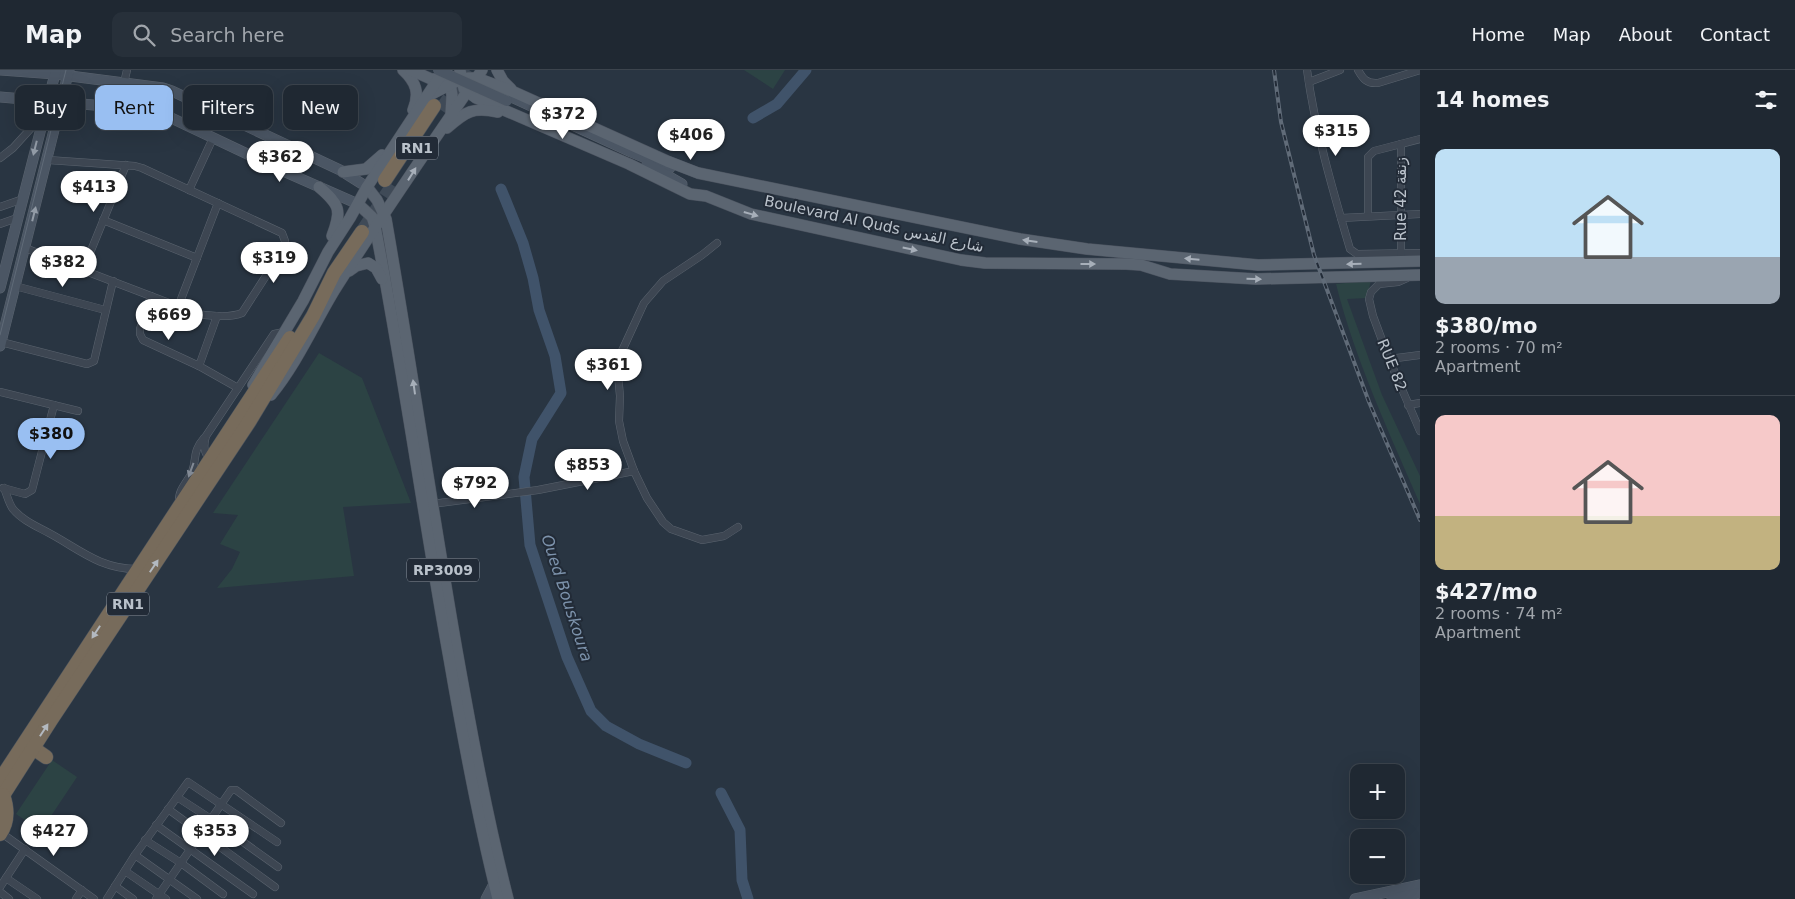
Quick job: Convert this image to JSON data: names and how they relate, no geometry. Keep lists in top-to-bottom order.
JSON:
{
  "streets": {
    "highway": ["RN1"],
    "main road": ["Boulevard Al Quds شارع القدس", "RP3009"],
    "street": ["Rue 42 زنقة", "RUE 82"]
  },
  "crossings": [
    ["Boulevard Al Quds شارع القدس", "RUE 82"]
  ],
  "water": ["Oued Bouskoura"],
  "page": {
    "header": "Map",
    "search": "Search here",
    "nav": [
      "Home",
      "Map",
      "About",
      "Contact"
    ],
    "heading": "14 homes",
    "chip": [
      "Buy",
      "Rent",
      "Filters",
      "New"
    ],
    "price": [
      "$372",
      "$315",
      "$406",
      "$362",
      "$413",
      "$319",
      "$382",
      "$669",
      "$361",
      "$380",
      "$853",
      "$792",
      "$427",
      "$353"
    ],
    "list": [
      {
        "name": "$380/mo",
        "note": "2 rooms · 70 m² · Apartment"
      },
      {
        "name": "$427/mo",
        "note": "2 rooms · 74 m² · Apartment"
      }
    ],
    "map_buttons": ["+", "−"]
  }
}
